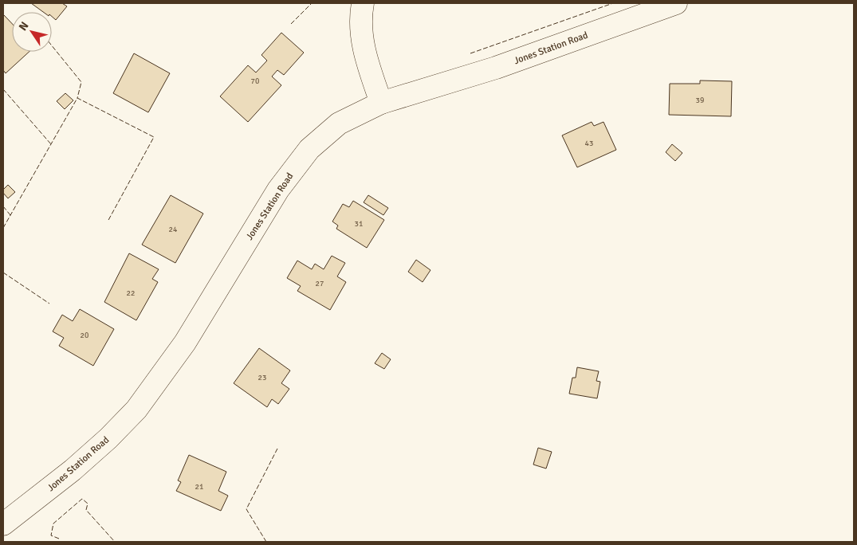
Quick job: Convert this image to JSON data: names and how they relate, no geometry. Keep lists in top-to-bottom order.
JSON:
{
  "streets": {
    "street": ["Jones Station Road"]
  },
  "house_numbers": [
    "70",
    "39",
    "43",
    "31",
    "24",
    "27",
    "22",
    "20",
    "23",
    "21"
  ],
  "north": "top left"
}
